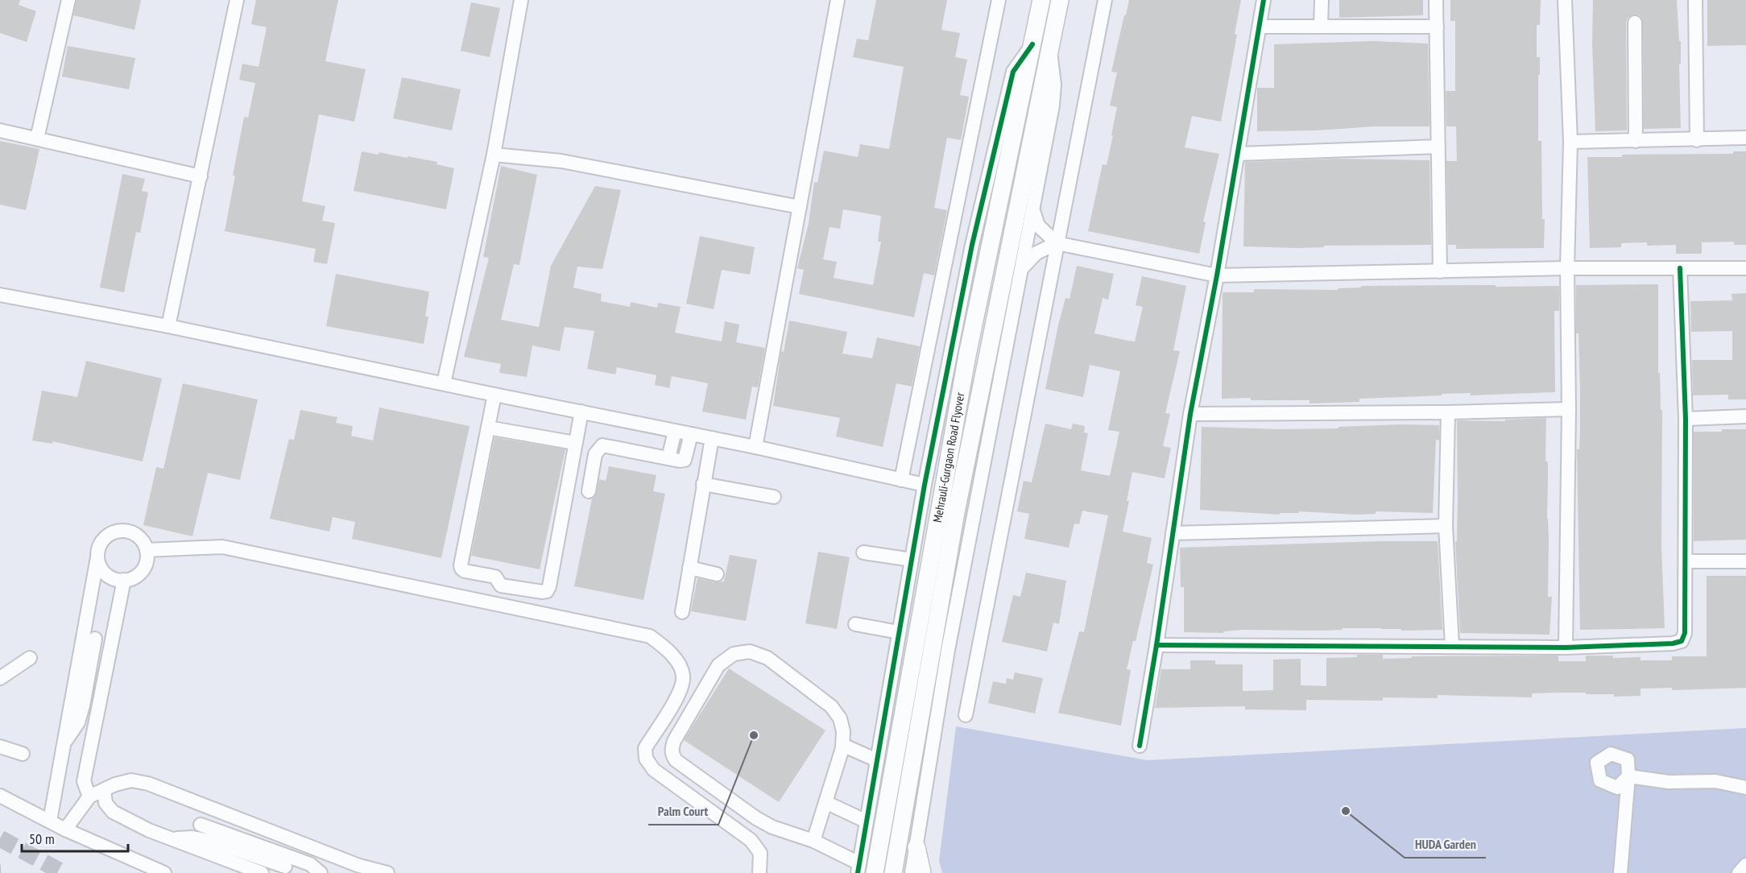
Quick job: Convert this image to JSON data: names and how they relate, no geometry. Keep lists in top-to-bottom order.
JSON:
{
  "streets": {
    "main road": ["Mehrauli-Gurgaon Road Flyover"]
  },
  "places": ["Palm Court", "HUDA Garden"],
  "scale_bar": "50 m"
}
